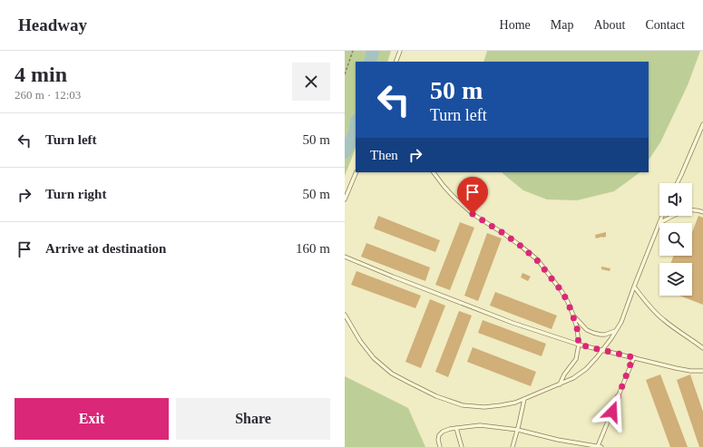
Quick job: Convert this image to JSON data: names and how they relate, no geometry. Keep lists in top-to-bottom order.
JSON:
{
  "page": {
    "header": "Headway",
    "nav": [
      "Home",
      "Map",
      "About",
      "Contact"
    ],
    "heading": ["4 min", "260 m · 12:03"],
    "turn": ["50 m", "Turn left"],
    "list": [
      {
        "name": "Turn left",
        "value": "50 m"
      },
      {
        "name": "Turn right",
        "value": "50 m"
      },
      {
        "name": "Arrive at destination",
        "value": "160 m"
      }
    ],
    "then": "Then",
    "buttons": ["Exit", "Share"]
  }
}
